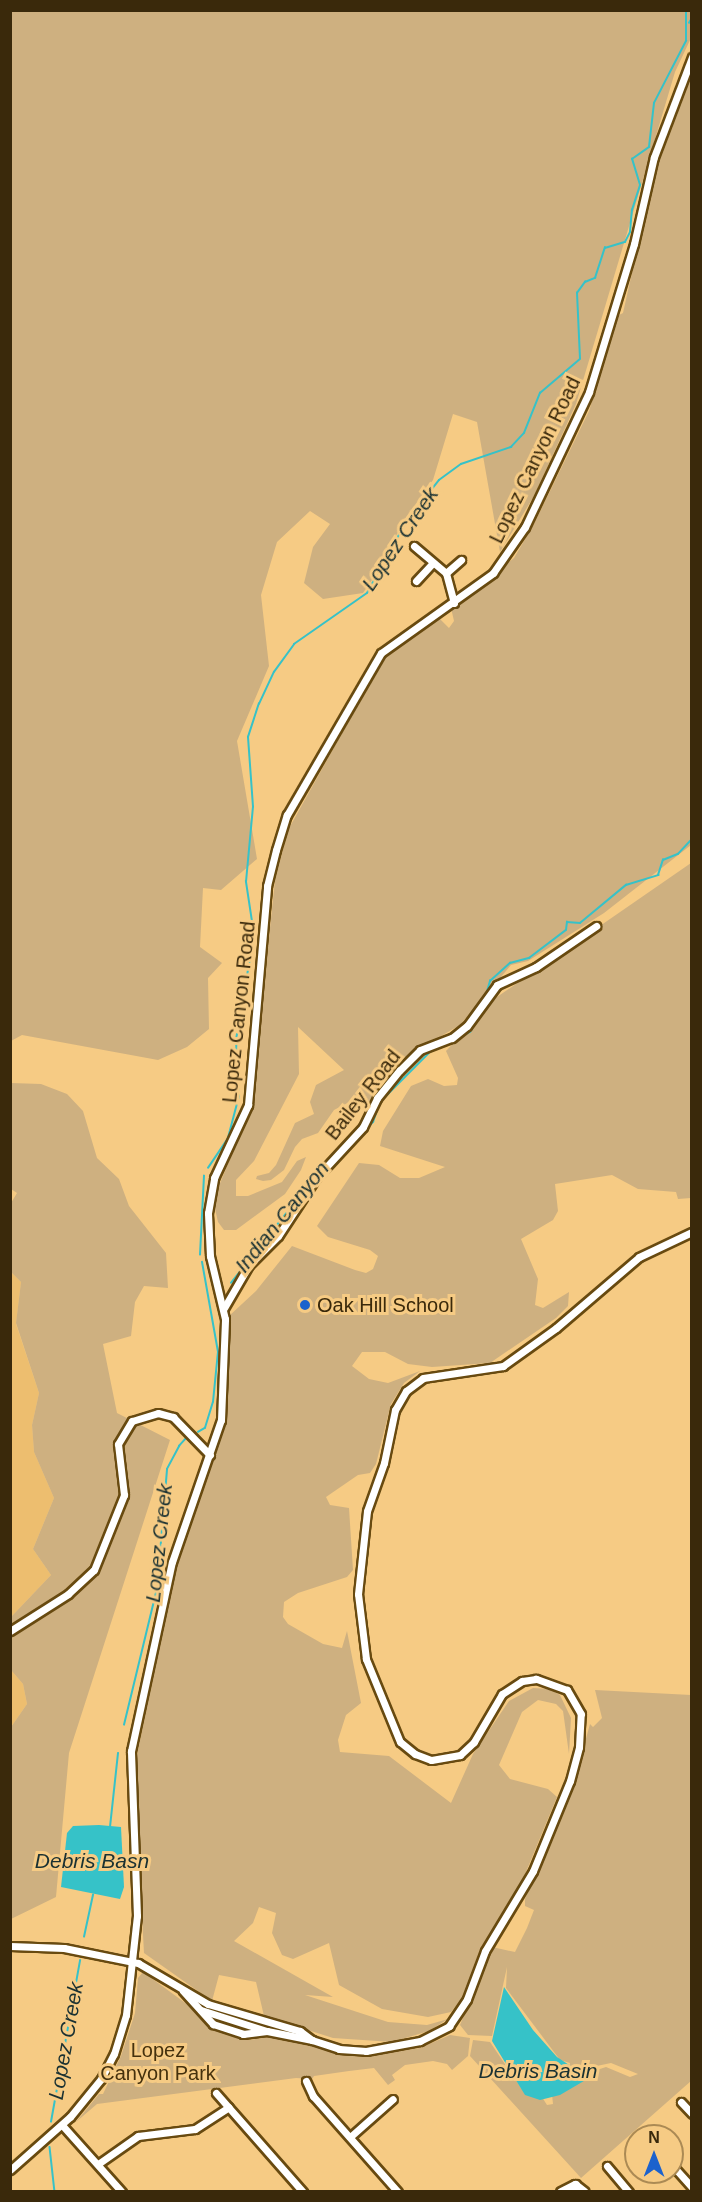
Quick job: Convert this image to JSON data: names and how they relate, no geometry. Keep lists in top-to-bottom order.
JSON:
{
  "streets": {
    "street": ["Lopez Canyon Road", "Bailey Road"]
  },
  "crossings": [
    ["Lopez Canyon Road", "Bailey Road"]
  ],
  "water": [
    "Lopez Creek",
    "Indian Canyon",
    "Debris Basn",
    "Debris Basin"
  ],
  "parks": ["Lopez Canyon Park"],
  "places": ["Oak Hill School"],
  "north": "top"
}
